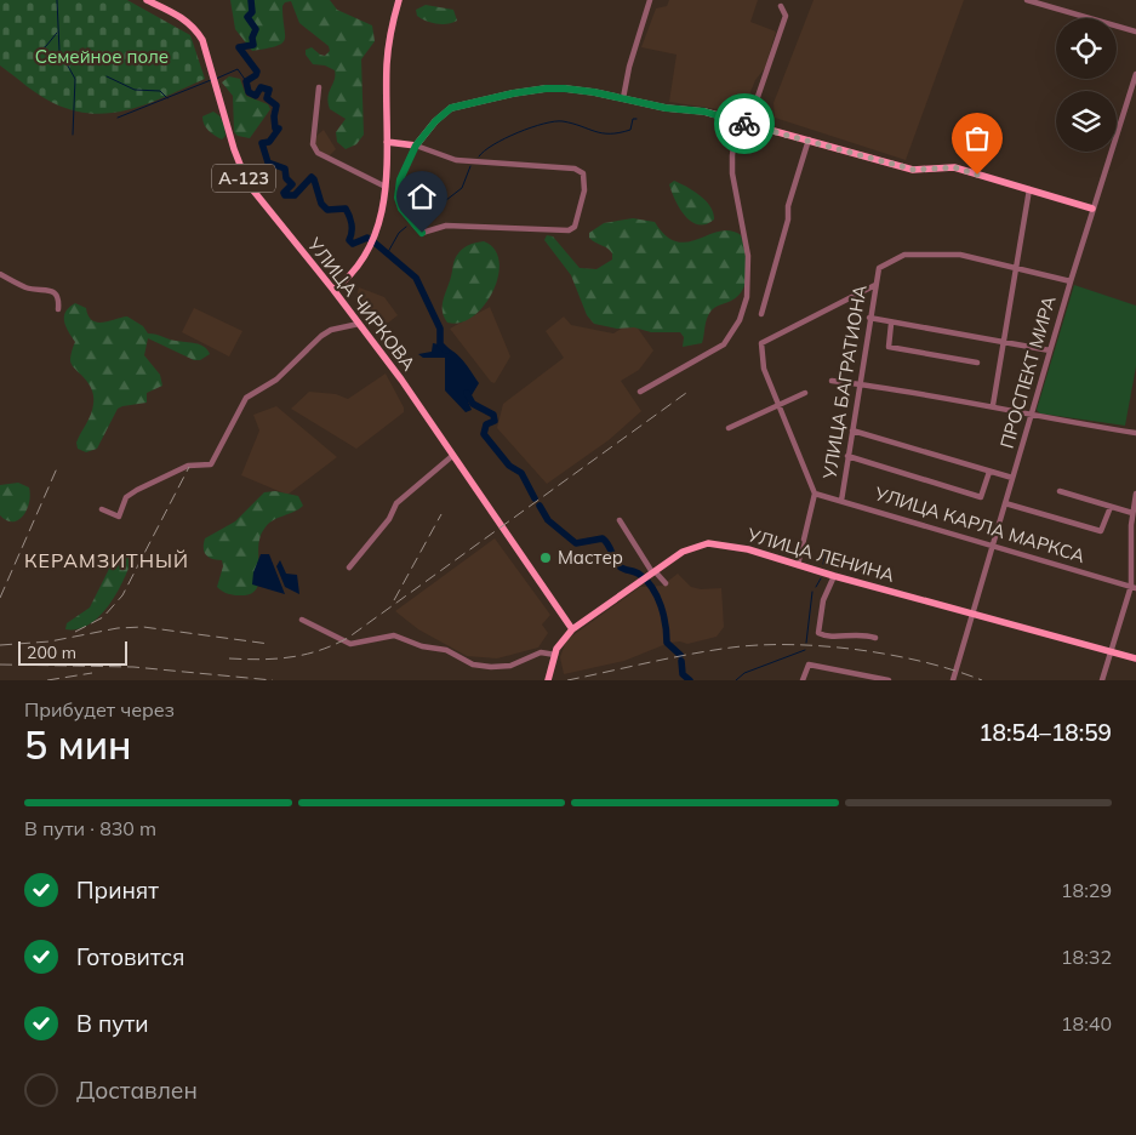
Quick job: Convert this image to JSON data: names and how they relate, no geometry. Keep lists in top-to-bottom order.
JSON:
{
  "streets": {
    "main road": ["А-123", "УЛИЦА ЧИРКОВА", "УЛИЦА ЛЕНИНА"],
    "street": ["ПРОСПЕКТ МИРА", "УЛИЦА БАГРАТИОНА", "УЛИЦА КАРЛА МАРКСА"]
  },
  "crossings": [
    ["УЛИЦА ЧИРКОВА", "УЛИЦА ЛЕНИНА"],
    ["ПРОСПЕКТ МИРА", "УЛИЦА КАРЛА МАРКСА"],
    ["ПРОСПЕКТ МИРА", "УЛИЦА ЛЕНИНА"],
    ["УЛИЦА БАГРАТИОНА", "УЛИЦА КАРЛА МАРКСА"],
    ["УЛИЦА БАГРАТИОНА", "УЛИЦА ЛЕНИНА"]
  ],
  "districts": ["КЕРАМЗИТНЫЙ"],
  "parks": ["Семейное поле"],
  "places": ["Мастер"],
  "scale_bar": "200 m",
  "page": {
    "scale": "200 m",
    "heading": ["5 мин", "Прибудет через", "18:54–18:59"],
    "bar": "В пути · 830 m",
    "list": [
      ["Принят", "18:29"],
      ["Готовится", "18:32"],
      ["В пути", "18:40"],
      "Доставлен"
    ]
  }
}
